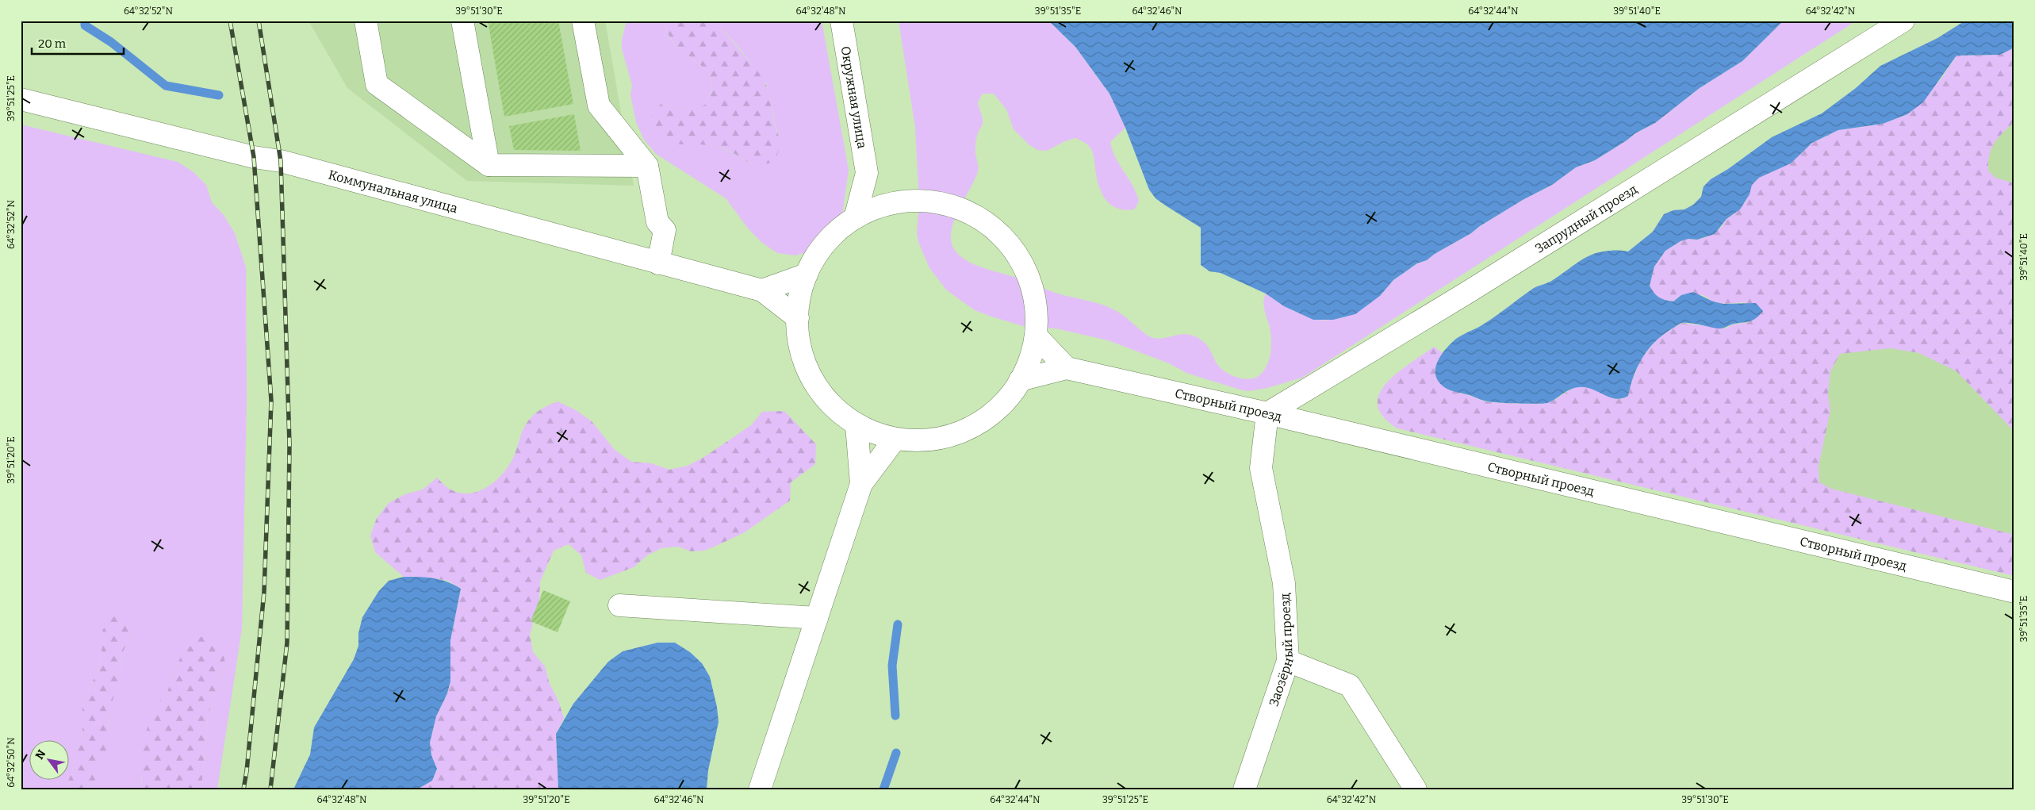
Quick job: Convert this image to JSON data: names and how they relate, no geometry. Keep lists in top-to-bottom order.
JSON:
{
  "streets": {
    "street": [
      "Окружная улица",
      "Коммунальная улица",
      "Запрудный проезд",
      "Створный проезд",
      "Заозёрный проезд"
    ]
  },
  "crossings": [
    ["Запрудный проезд", "Створный проезд"],
    ["Запрудный проезд", "Заозёрный проезд"],
    ["Створный проезд", "Заозёрный проезд"]
  ],
  "scale_bar": "20 m",
  "north": "top left",
  "coordinates": [
    "64°32'52\"N",
    "39°51'30\"E",
    "64°32'48\"N",
    "39°51'35\"E",
    "64°32'46\"N",
    "64°32'44\"N",
    "39°51'40\"E",
    "64°32'42\"N",
    "39°51'25\"E",
    "39°51'20\"E",
    "64°32'50\"N"
  ]
}
